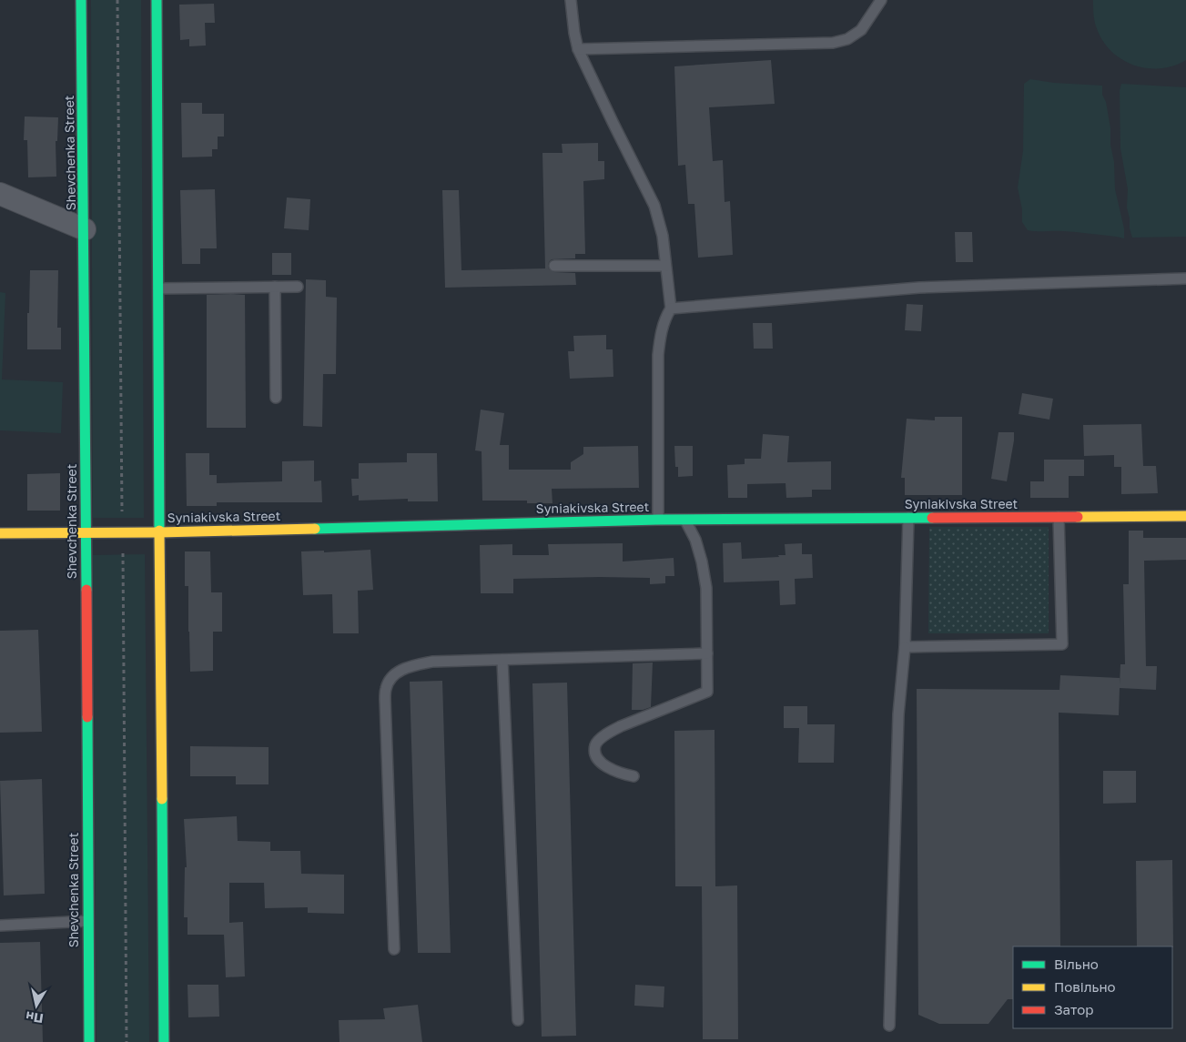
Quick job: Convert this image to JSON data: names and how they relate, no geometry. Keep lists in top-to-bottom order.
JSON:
{
  "streets": {
    "main road": ["Shevchenka Street", "Syniakivska Street"]
  },
  "crossings": [
    ["Shevchenka Street", "Syniakivska Street"]
  ],
  "legend": ["Вільно", "Повільно", "Затор"],
  "north": "bottom"
}
